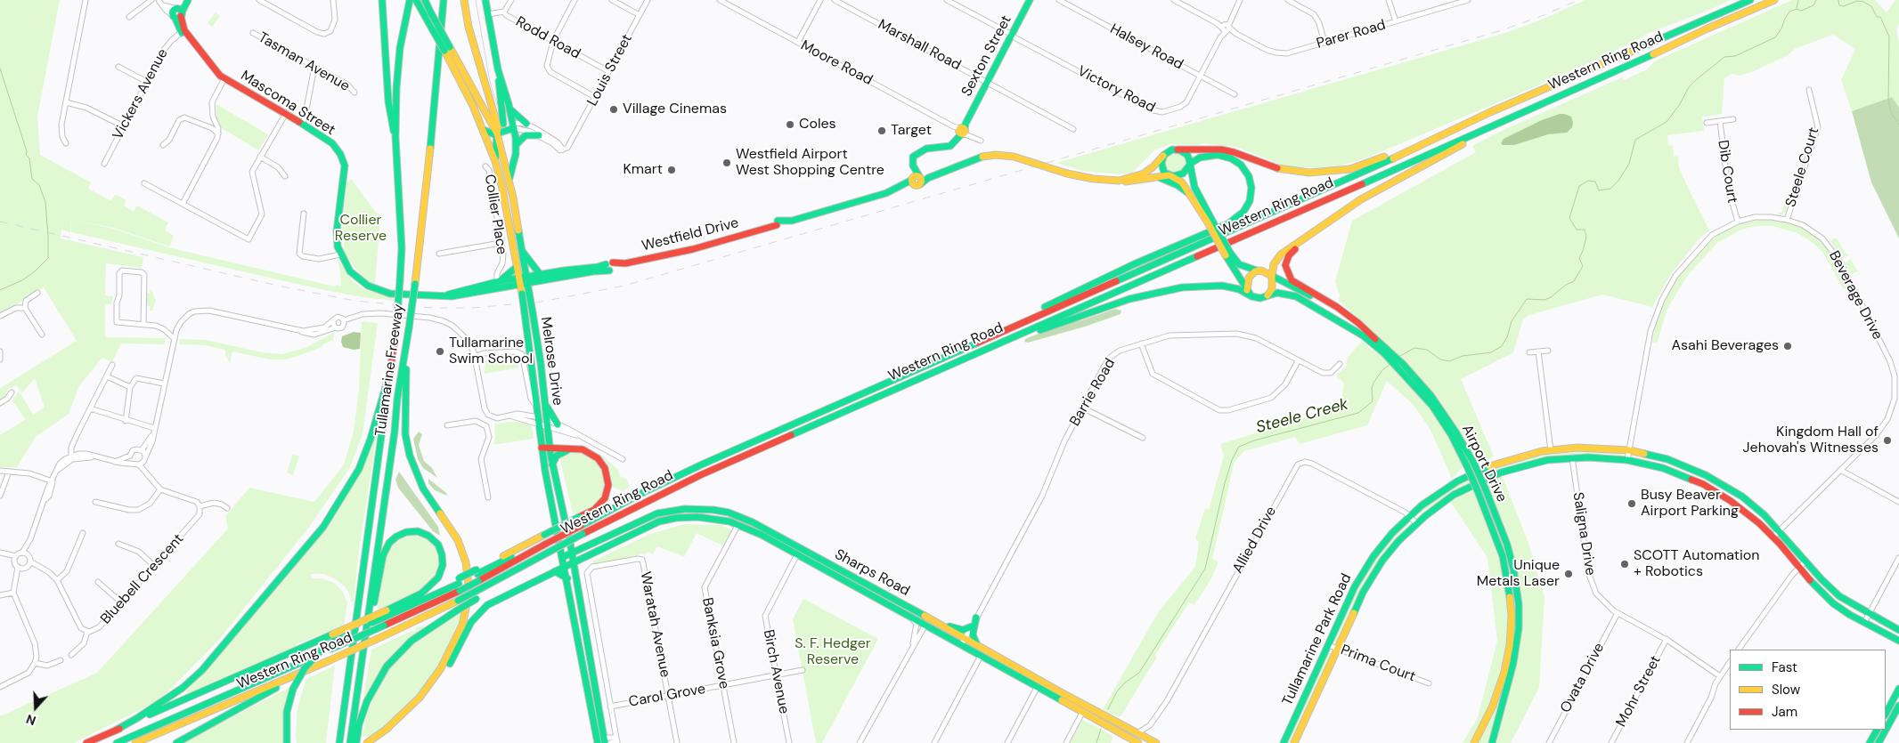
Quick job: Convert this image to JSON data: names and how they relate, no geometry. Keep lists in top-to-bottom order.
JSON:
{
  "streets": {
    "main road": [
      "Sexton Street",
      "Western Ring Road",
      "Mascoma Street",
      "Westfield Drive",
      "Melrose Drive",
      "Tullamarine Freeway",
      "Airport Drive",
      "Sharps Road",
      "Tullamarine Park Road"
    ],
    "street": [
      "Parer Road",
      "Rodd Road",
      "Marshall Road",
      "Halsey Road",
      "Tasman Avenue",
      "Moore Road",
      "Louis Street",
      "Victory Road",
      "Vickers Avenue",
      "Steele Court",
      "Dib Court",
      "Collier Place",
      "Beverage Drive",
      "Barrie Road",
      "Saligna Drive",
      "Allied Drive",
      "Bluebell Crescent",
      "Waratah Avenue",
      "Banksia Grove",
      "Prima Court",
      "Birch Avenue",
      "Ovata Drive",
      "Mohr Street",
      "Carol Grove"
    ]
  },
  "crossings": [
    ["Parer Road", "Victory Road"],
    ["Rodd Road", "Louis Street"],
    ["Marshall Road", "Sexton Street"],
    ["Halsey Road", "Victory Road"],
    ["Sexton Street", "Moore Road"],
    ["Sexton Street", "Victory Road"],
    ["Sexton Street", "Westfield Drive"],
    ["Vickers Avenue", "Mascoma Street"],
    ["Mascoma Street", "Collier Place"],
    ["Mascoma Street", "Westfield Drive"],
    ["Mascoma Street", "Melrose Drive"],
    ["Steele Court", "Beverage Drive"],
    ["Dib Court", "Beverage Drive"],
    ["Westfield Drive", "Melrose Drive"],
    ["Beverage Drive", "Tullamarine Park Road"],
    ["Melrose Drive", "Sharps Road"],
    ["Barrie Road", "Sharps Road"],
    ["Saligna Drive", "Tullamarine Park Road"],
    ["Saligna Drive", "Ovata Drive"],
    ["Saligna Drive", "Mohr Street"],
    ["Allied Drive", "Sharps Road"],
    ["Allied Drive", "Tullamarine Park Road"],
    ["Sharps Road", "Banksia Grove"],
    ["Sharps Road", "Birch Avenue"],
    ["Waratah Avenue", "Carol Grove"],
    ["Tullamarine Park Road", "Prima Court"],
    ["Banksia Grove", "Carol Grove"],
    ["Birch Avenue", "Carol Grove"]
  ],
  "water": ["Steele Creek"],
  "parks": ["Collier Reserve", "S. F. Hedger Reserve"],
  "places": [
    "Village Cinemas",
    "Coles",
    "Target",
    "Westfield Airport West Shopping Centre",
    "Kmart",
    "Asahi Beverages",
    "Tullamarine Swim School",
    "Kingdom Hall of Jehovah's Witnesses",
    "Busy Beaver Airport Parking",
    "SCOTT Automation + Robotics",
    "Unique Metals Laser"
  ],
  "legend": ["Fast", "Slow", "Jam"],
  "north": "bottom"
}
